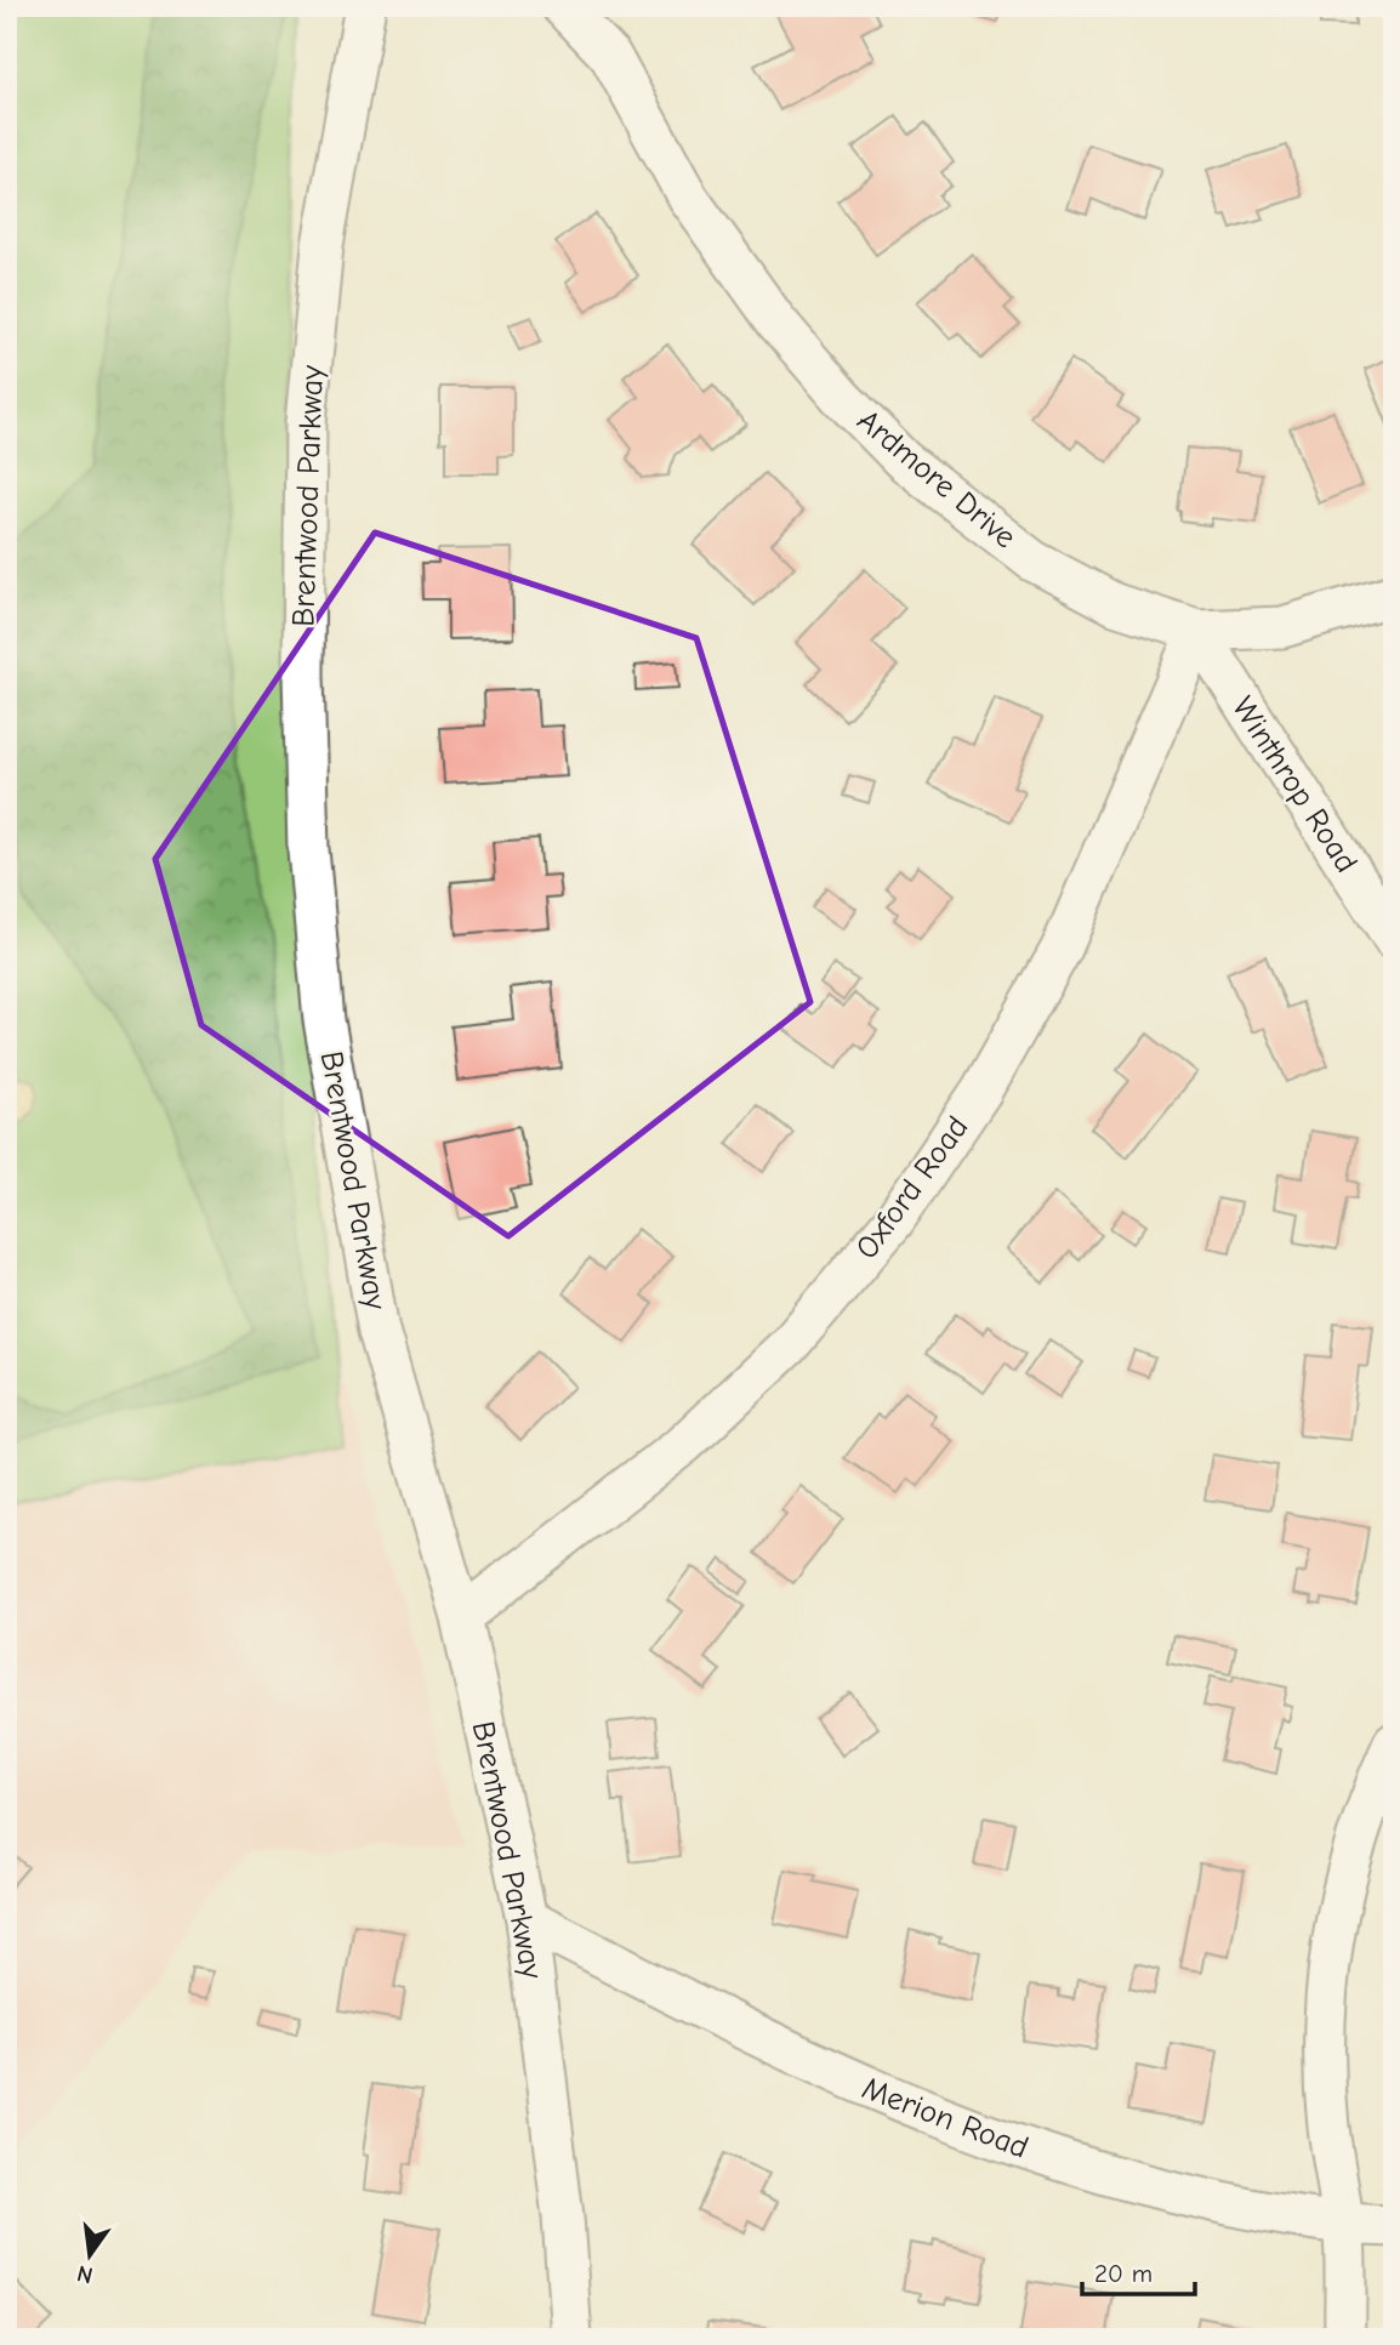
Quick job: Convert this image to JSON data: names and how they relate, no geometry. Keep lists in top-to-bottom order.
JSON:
{
  "streets": {
    "street": [
      "Ardmore Drive",
      "Brentwood Parkway",
      "Winthrop Road",
      "Oxford Road",
      "Merion Road"
    ]
  },
  "crossings": [
    ["Ardmore Drive", "Winthrop Road"],
    ["Ardmore Drive", "Oxford Road"],
    ["Brentwood Parkway", "Oxford Road"],
    ["Brentwood Parkway", "Merion Road"],
    ["Winthrop Road", "Oxford Road"]
  ],
  "scale_bar": "20 m",
  "north": "bottom"
}
